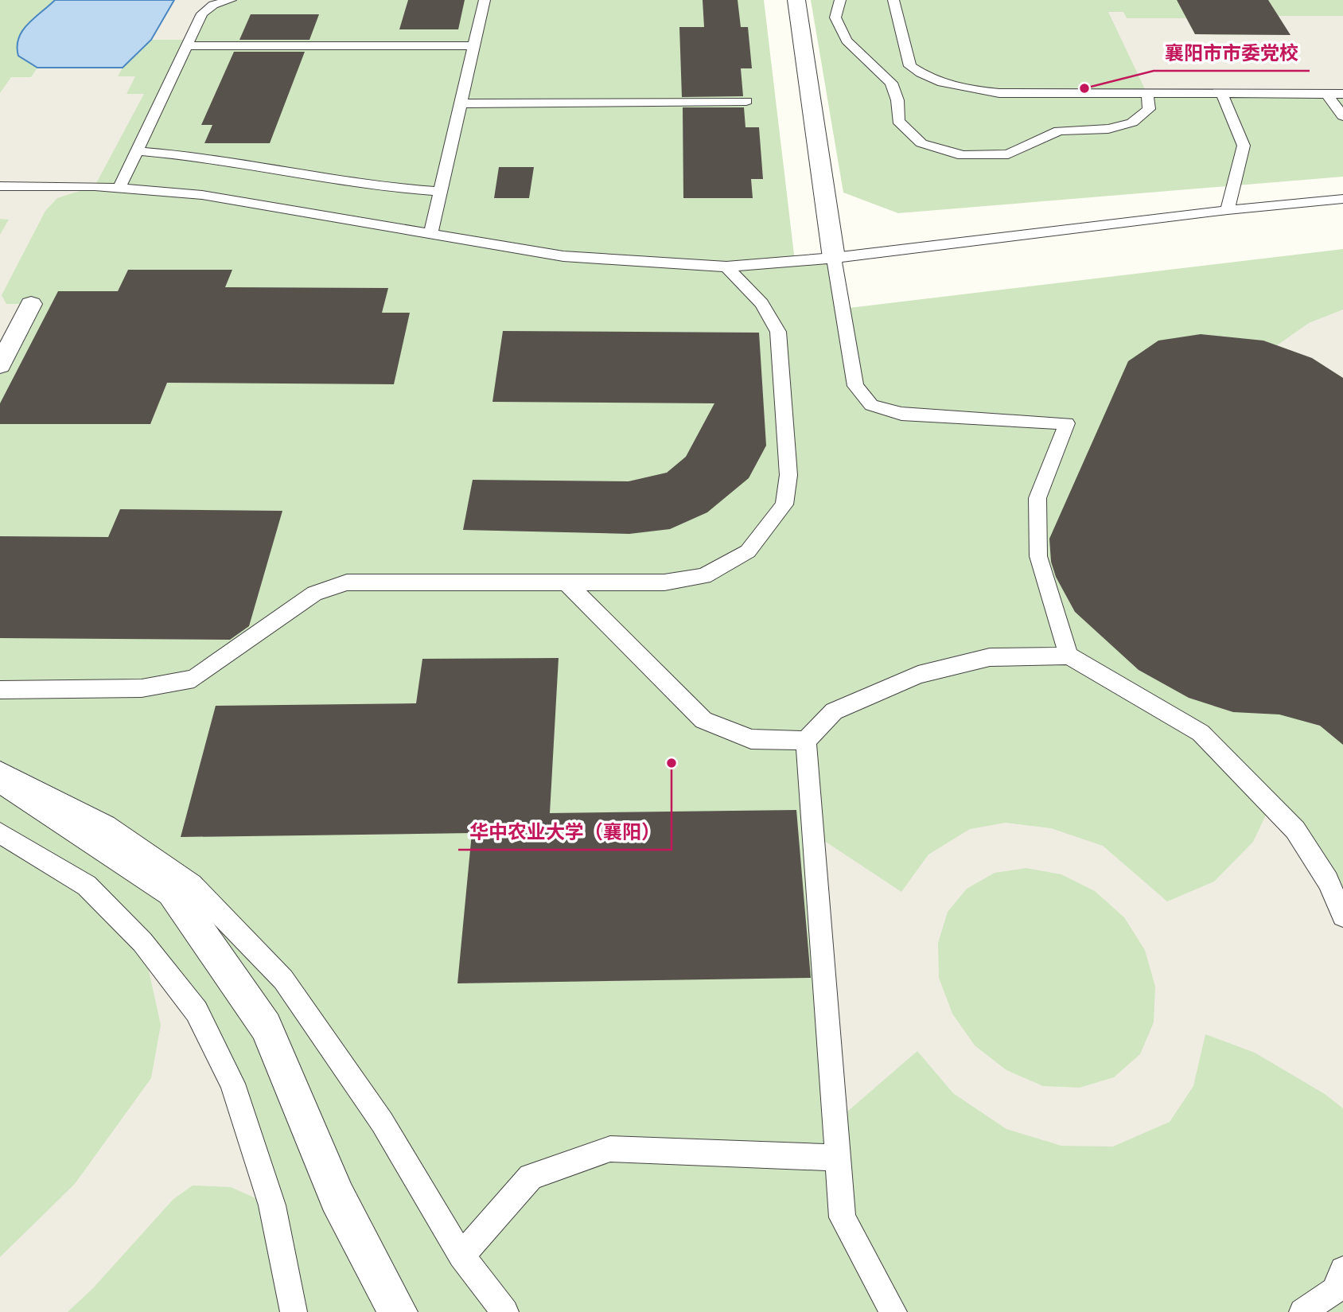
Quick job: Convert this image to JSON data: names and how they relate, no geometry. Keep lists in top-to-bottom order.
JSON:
{
  "places": ["襄阳市市委党校", "华中农业大学（襄阳）"]
}
